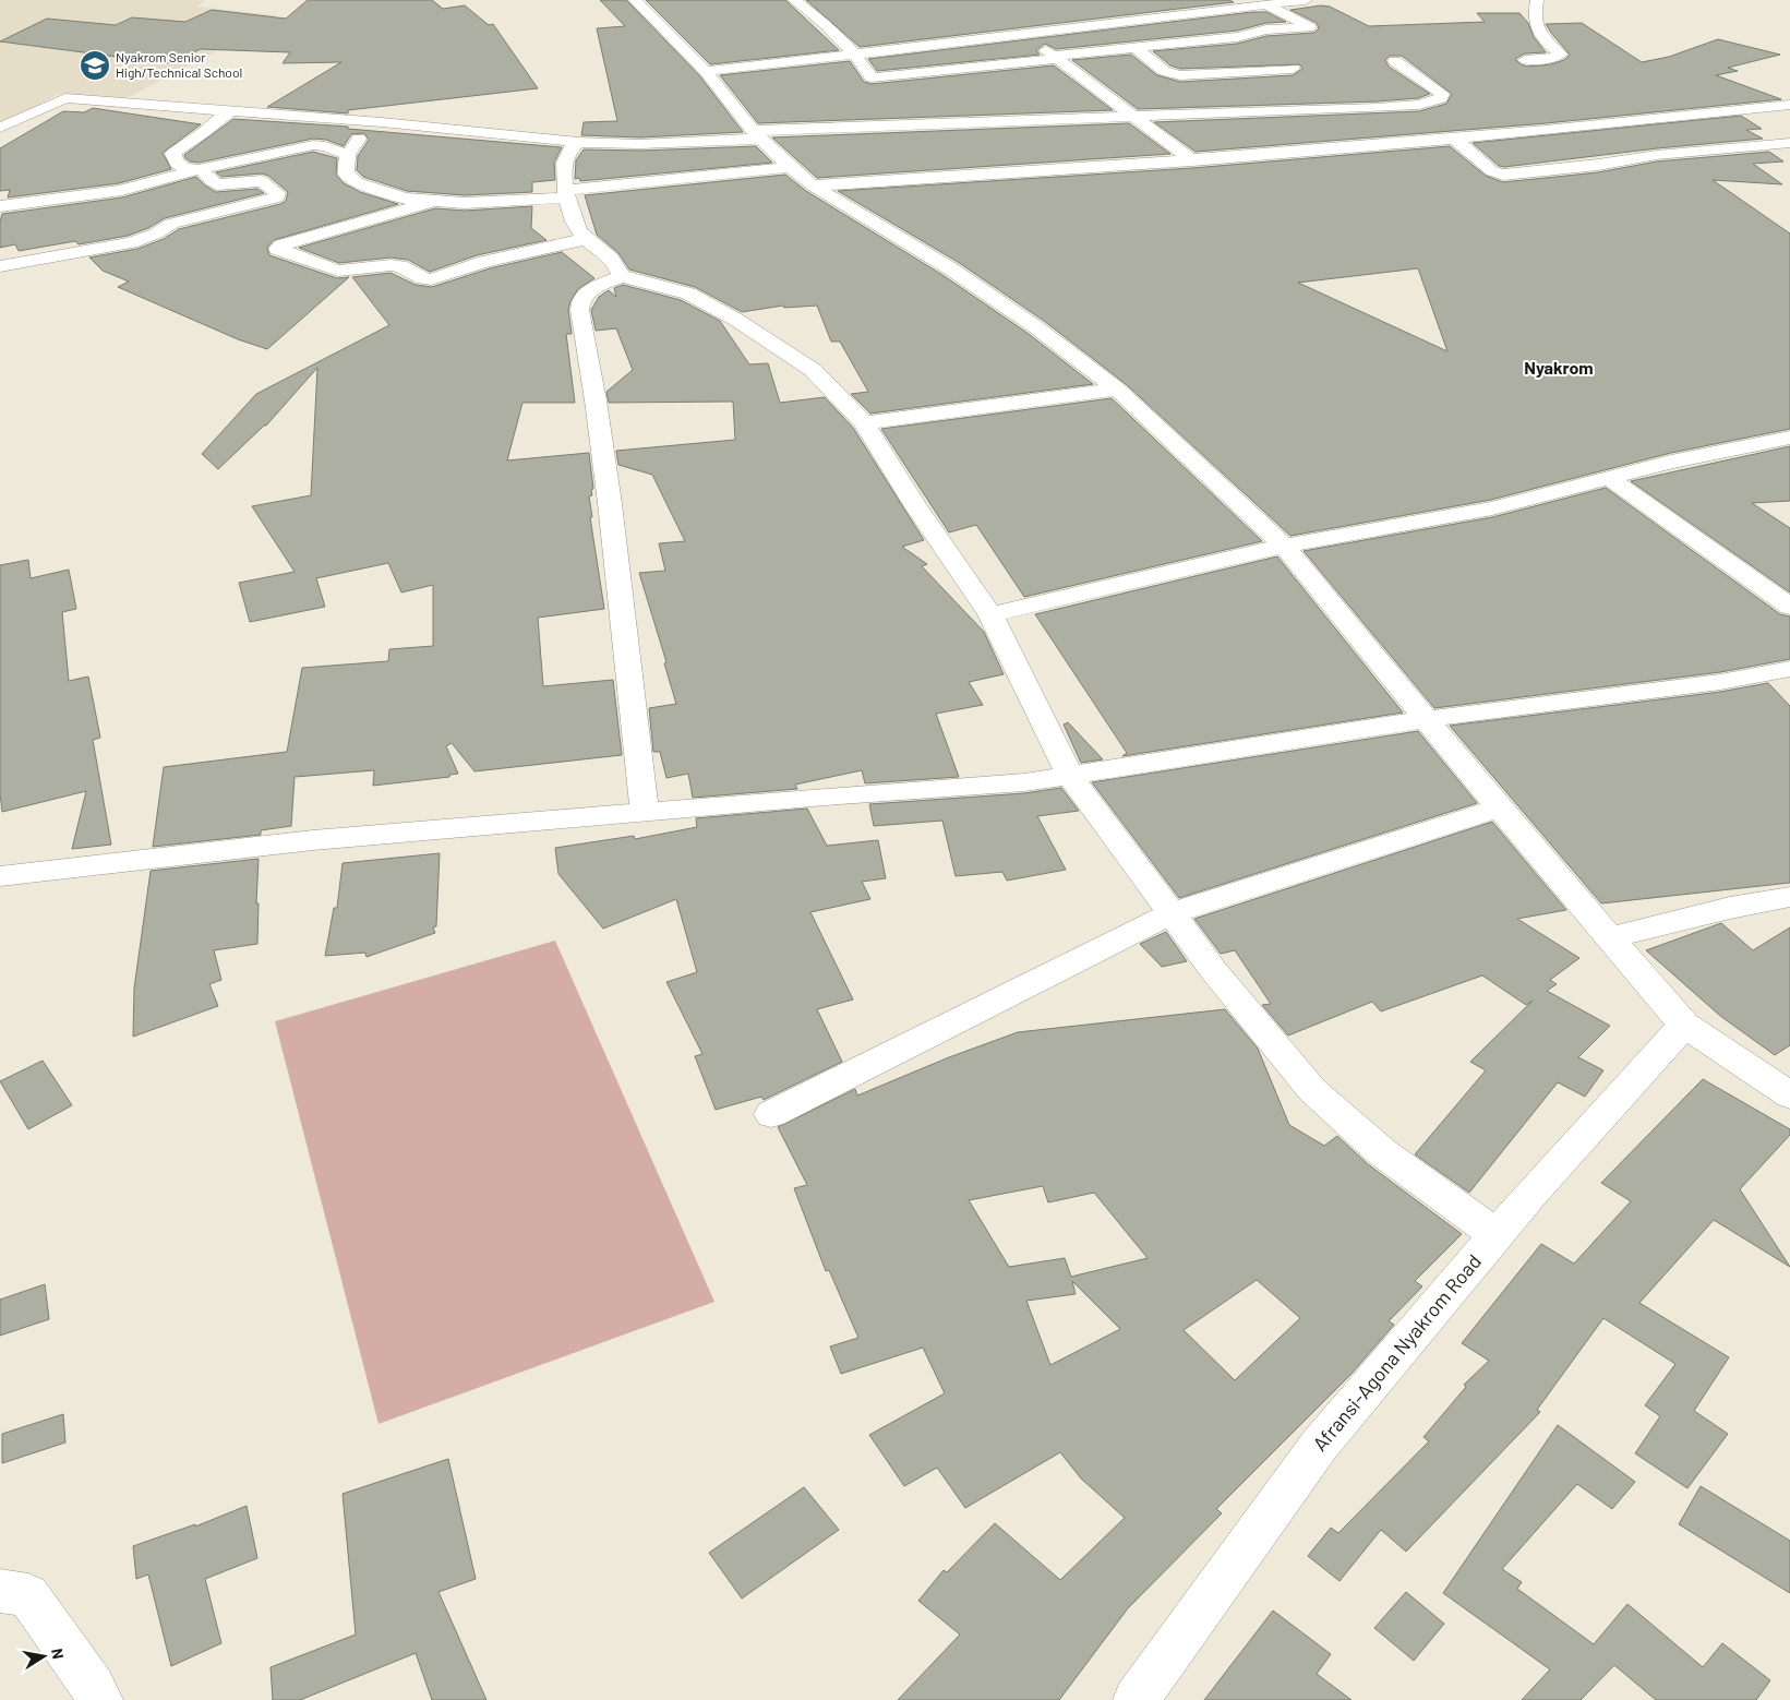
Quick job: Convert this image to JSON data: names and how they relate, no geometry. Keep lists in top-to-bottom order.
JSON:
{
  "streets": {
    "street": ["Afransi-Agona Nyakrom Road"]
  },
  "districts": ["Nyakrom"],
  "places": {
    "school or university": ["Nyakrom Senior High/Technical School"]
  },
  "north": "right"
}
